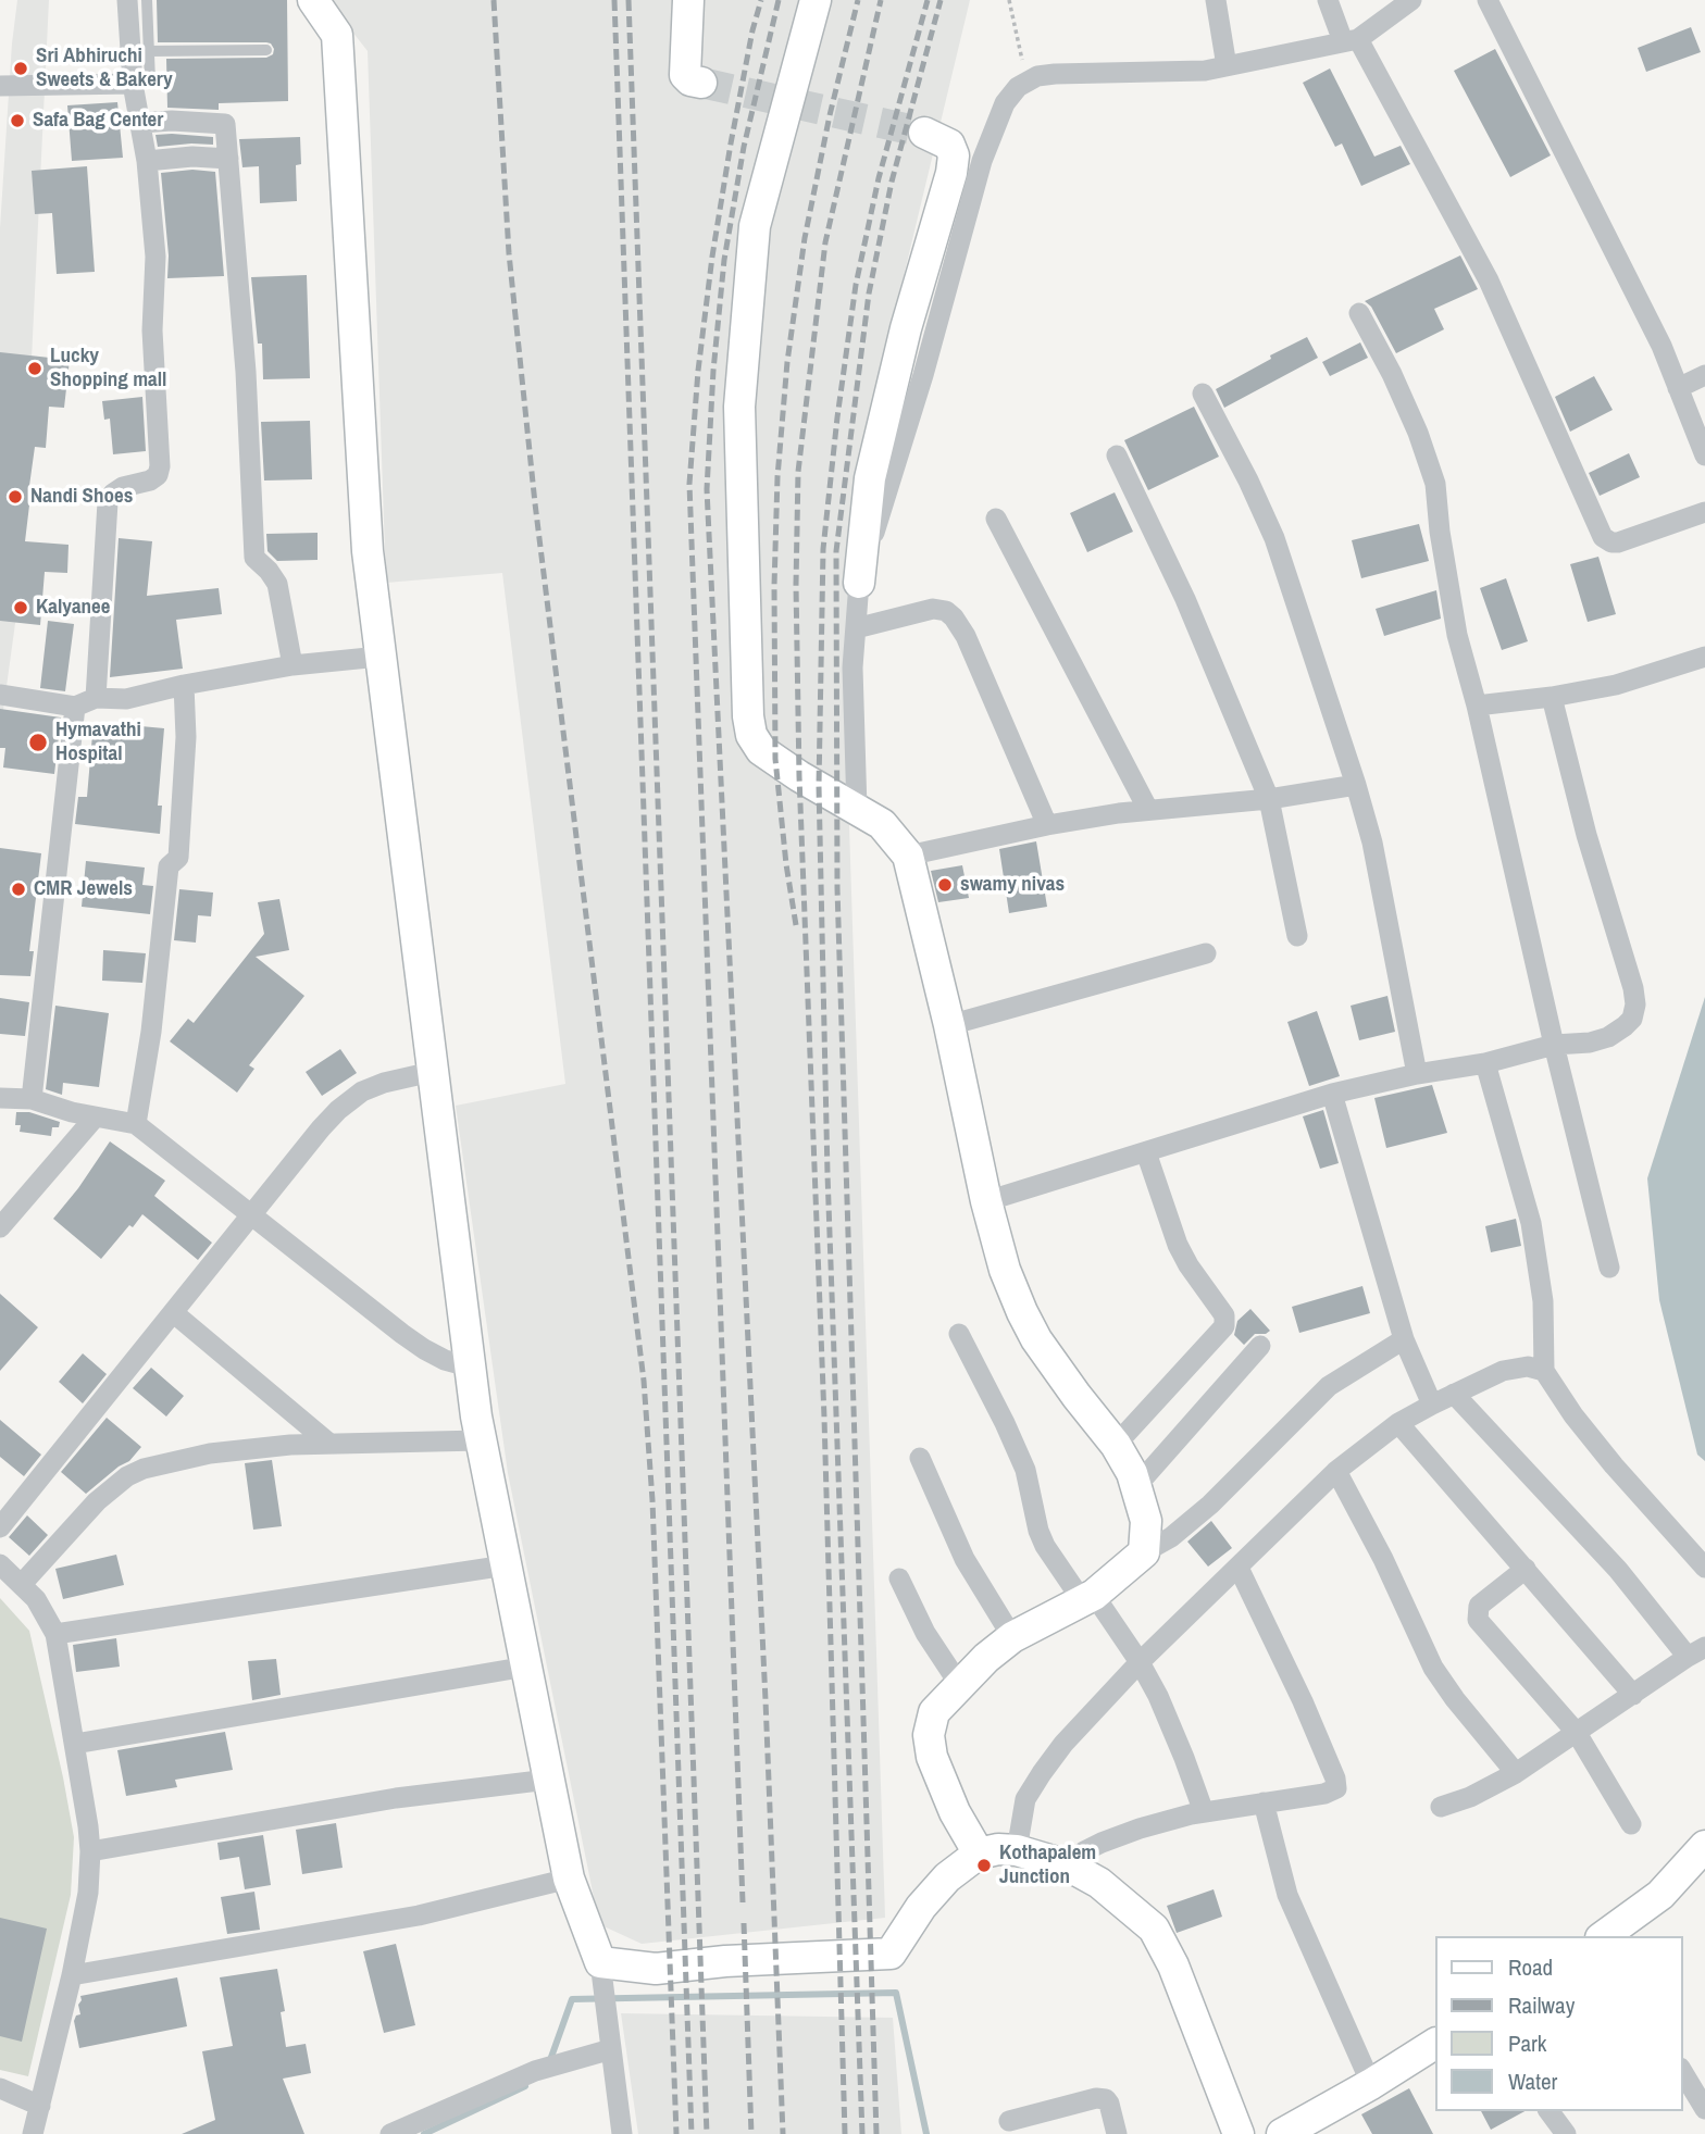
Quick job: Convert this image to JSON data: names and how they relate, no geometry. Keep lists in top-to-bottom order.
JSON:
{
  "places": [
    "Sri Abhiruchi Sweets & Bakery",
    "Safa Bag Center",
    "Lucky Shopping mall",
    "Nandi Shoes",
    "Kalyanee",
    "Hymavathi Hospital",
    "swamy nivas",
    "CMR Jewels",
    "Kothapalem Junction"
  ],
  "legend": [
    "Road",
    "Railway",
    "Park",
    "Water"
  ]
}
